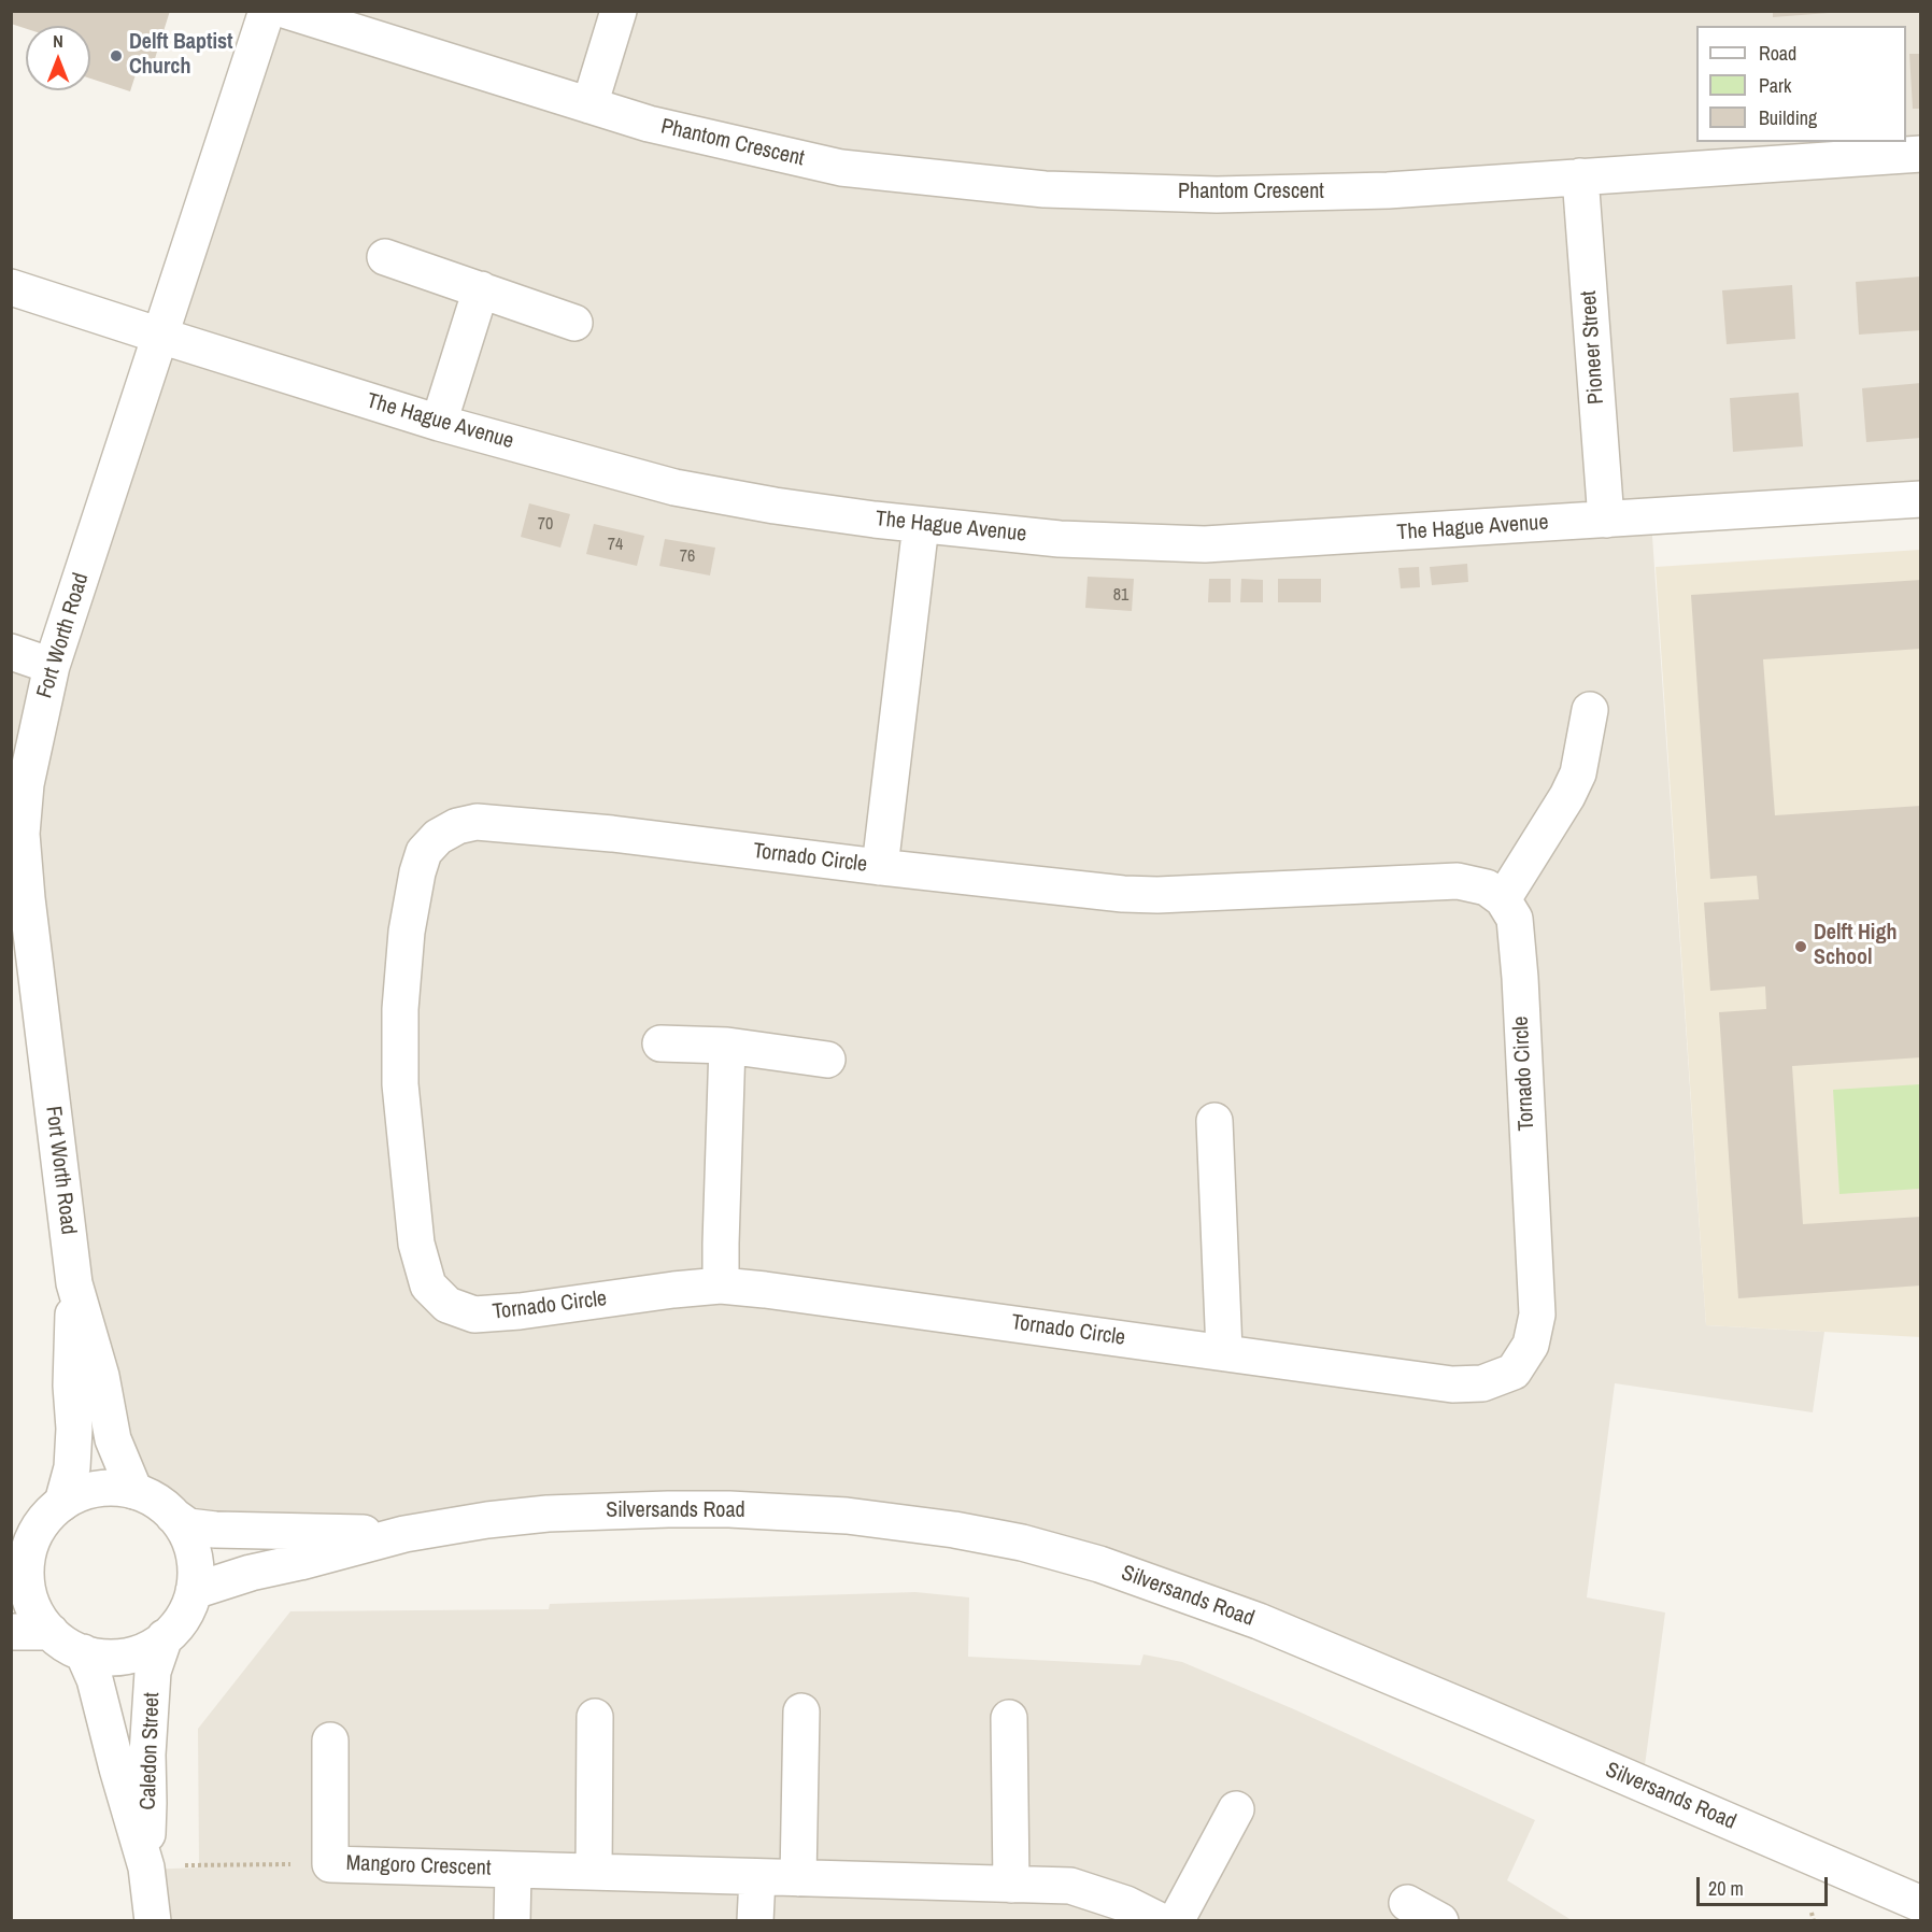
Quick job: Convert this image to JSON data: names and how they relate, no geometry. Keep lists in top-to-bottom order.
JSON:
{
  "streets": {
    "street": [
      "Phantom Crescent",
      "Pioneer Street",
      "The Hague Avenue",
      "Fort Worth Road",
      "Tornado Circle",
      "Silversands Road",
      "Caledon Street",
      "Mangoro Crescent"
    ]
  },
  "crossings": [
    ["Phantom Crescent", "Pioneer Street"],
    ["Pioneer Street", "The Hague Avenue"],
    ["The Hague Avenue", "Fort Worth Road"],
    ["The Hague Avenue", "Tornado Circle"],
    ["Fort Worth Road", "Silversands Road"],
    ["Fort Worth Road", "Caledon Street"],
    ["Silversands Road", "Caledon Street"]
  ],
  "places": ["Delft Baptist Church", "Delft High School"],
  "house_numbers": [
    "70",
    "74",
    "76",
    "81"
  ],
  "legend": ["Road", "Park", "Building"],
  "scale_bar": "20 m",
  "north": "top"
}
